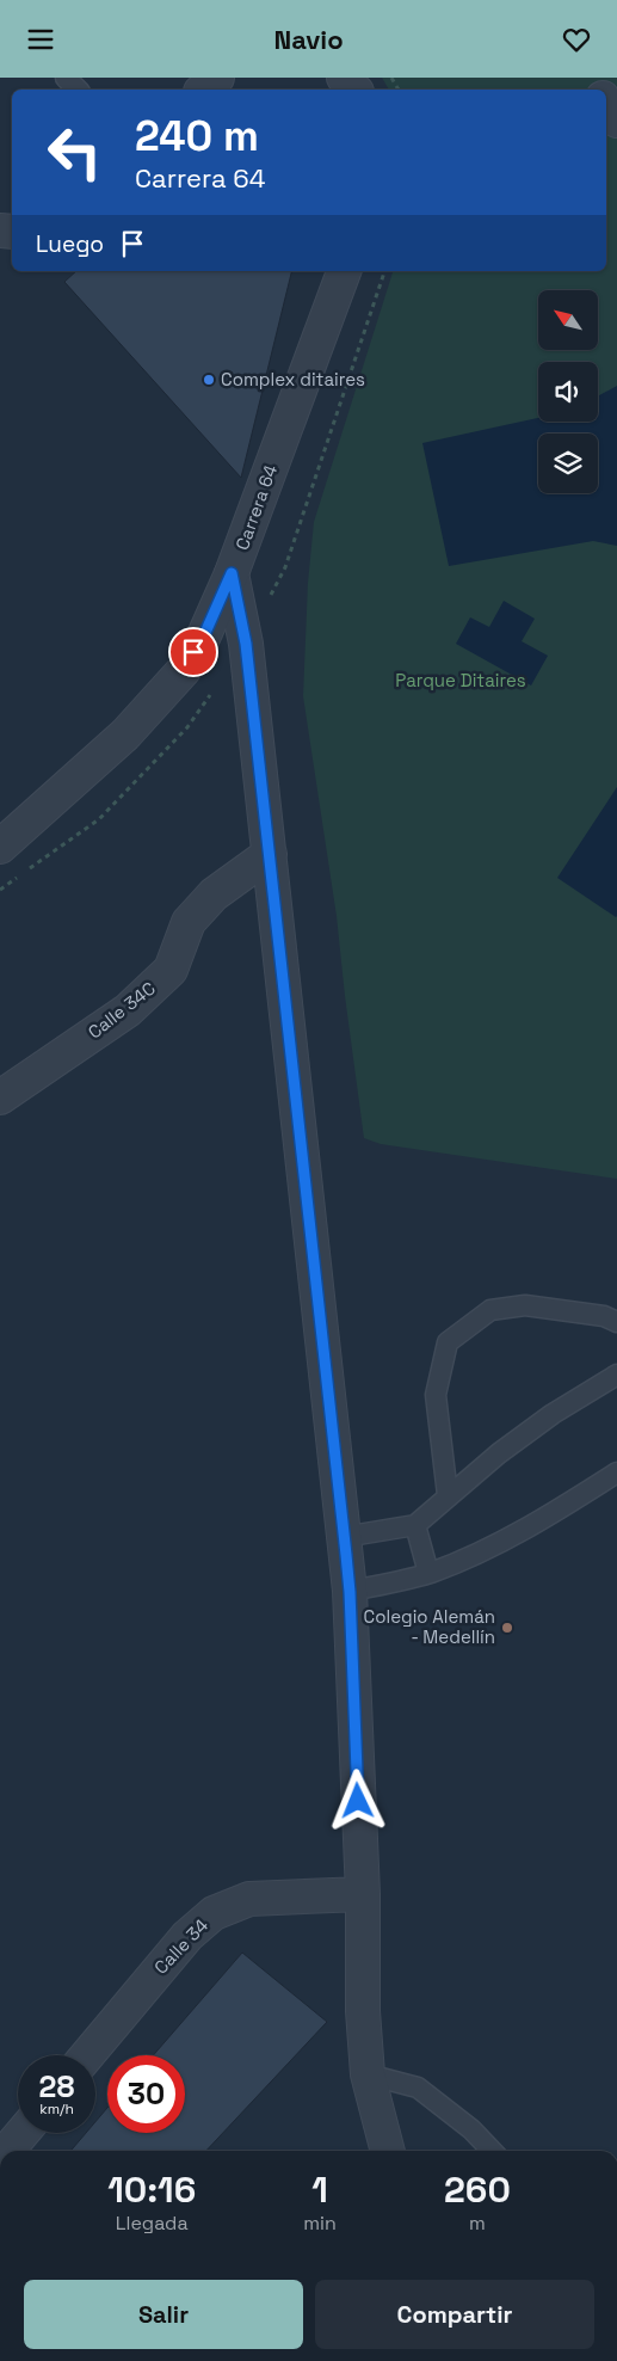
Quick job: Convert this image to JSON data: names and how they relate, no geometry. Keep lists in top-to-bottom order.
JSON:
{
  "streets": {
    "street": ["Carrera 64", "Calle 34C", "Calle 34"]
  },
  "parks": ["Parque Ditaires"],
  "places": ["Complex ditaires", "Colegio Alemán - Medellín"],
  "north": "top left",
  "page": {
    "header": "Navio",
    "turn": ["240 m", "Carrera 64"],
    "then": "Luego",
    "speed": "28 km/h",
    "limit": "30",
    "eta": [
      "10:16",
      "Llegada",
      "1",
      "min",
      "260",
      "m"
    ],
    "buttons": ["Salir", "Compartir"]
  }
}
